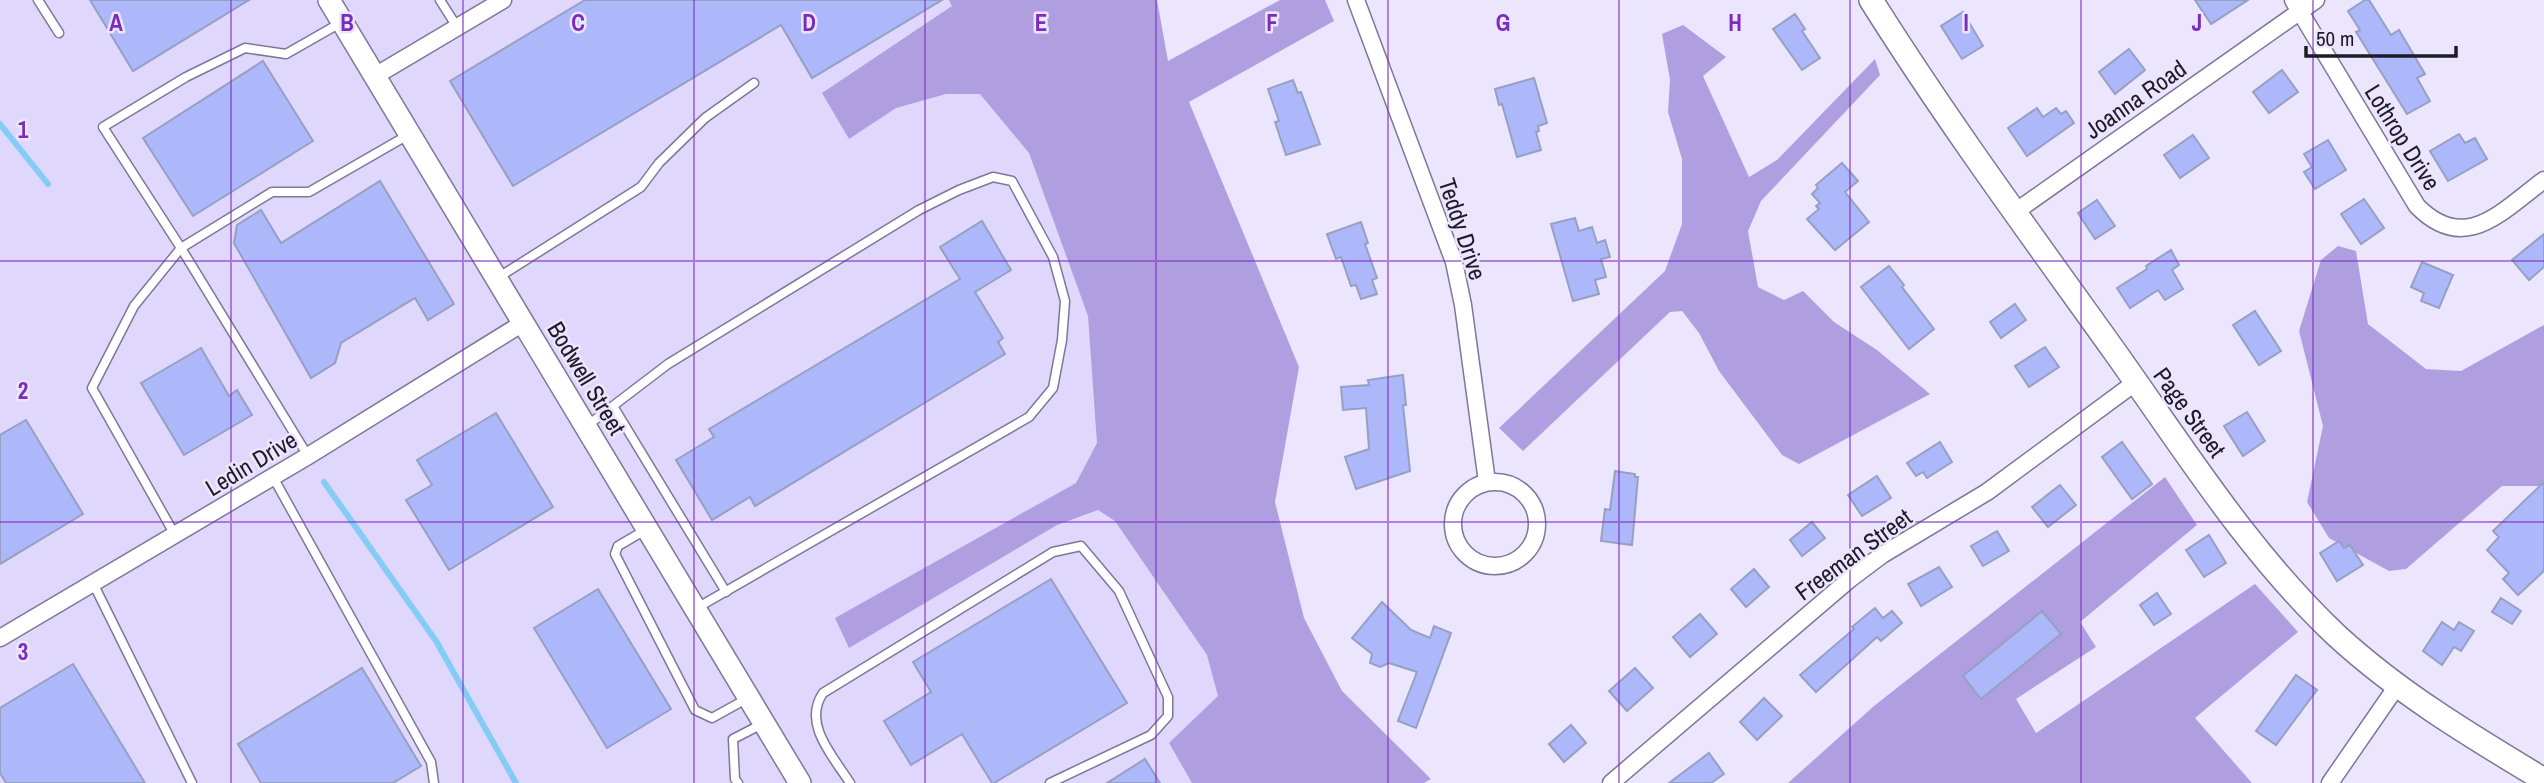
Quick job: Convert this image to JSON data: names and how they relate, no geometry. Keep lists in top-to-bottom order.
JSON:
{
  "streets": {
    "main road": ["Page Street"],
    "street": [
      "Joanna Road",
      "Lothrop Drive",
      "Teddy Drive",
      "Bodwell Street",
      "Ledin Drive",
      "Freeman Street"
    ]
  },
  "crossings": [
    ["Joanna Road", "Lothrop Drive"],
    ["Joanna Road", "Page Street"],
    ["Bodwell Street", "Ledin Drive"],
    ["Page Street", "Freeman Street"]
  ],
  "scale_bar": "50 m",
  "grid": {
    "columns": [
      "A",
      "B",
      "C",
      "D",
      "E",
      "F",
      "G",
      "H",
      "I",
      "J"
    ],
    "rows": ["1", "2", "3"]
  }
}
